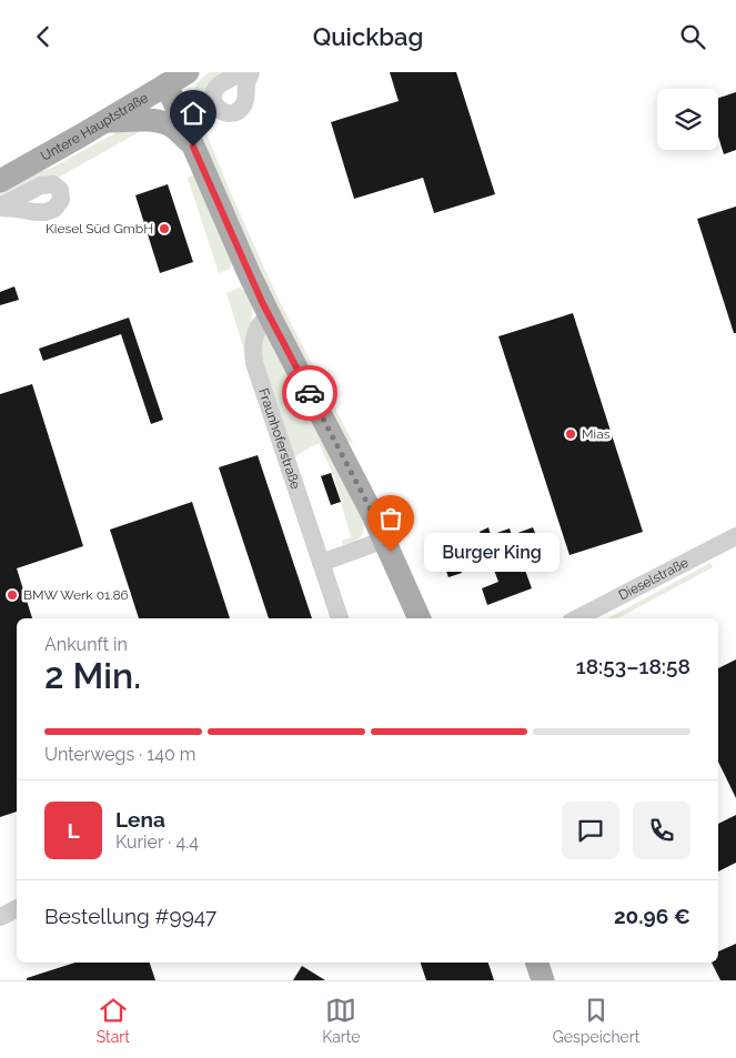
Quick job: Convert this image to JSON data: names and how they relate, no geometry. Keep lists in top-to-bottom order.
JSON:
{
  "streets": {
    "main road": ["Untere Hauptstraße"],
    "street": ["Fraunhoferstraße", "Dieselstraße"]
  },
  "places": [
    "Kiesel Süd GmbH",
    "Mias",
    "Burger King",
    "BMW Werk 01.86"
  ],
  "page": {
    "header": "Quickbag",
    "bubble": "Burger King",
    "heading": ["2 Min.", "Ankunft in", "18:53–18:58"],
    "panel": [
      "Lena",
      "Kurier · 4.4",
      "Bestellung #9947",
      "20.96 €"
    ],
    "bar": "Unterwegs · 140 m",
    "round": "L",
    "tabs": ["Start", "Karte", "Gespeichert"]
  }
}
